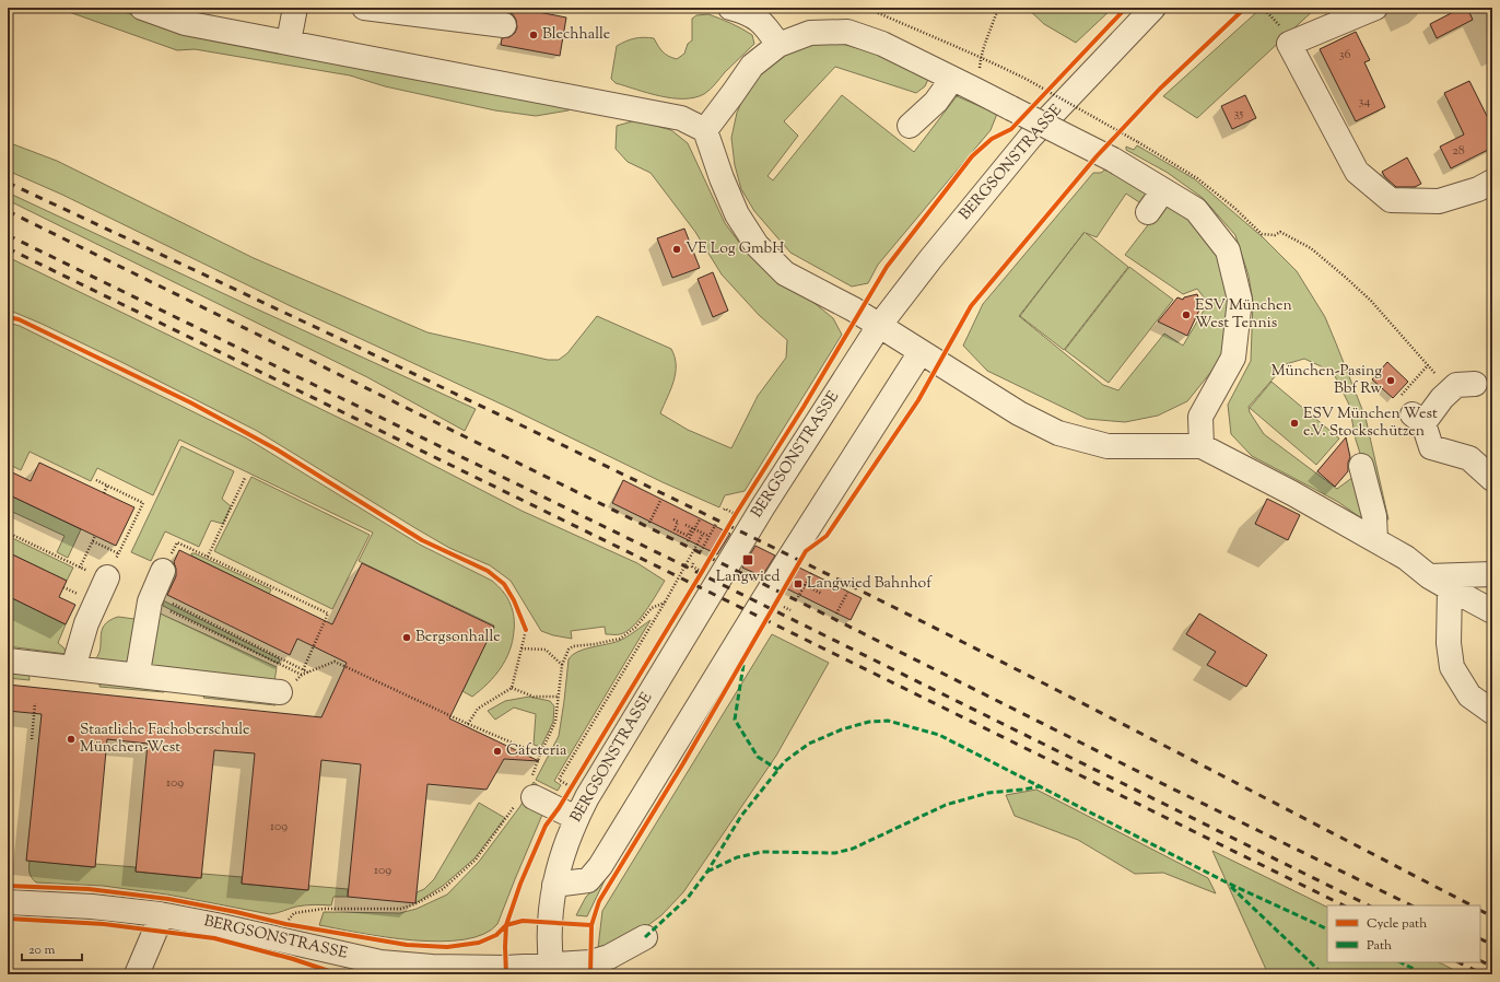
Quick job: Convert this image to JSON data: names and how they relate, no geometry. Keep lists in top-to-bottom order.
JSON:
{
  "streets": {
    "street": ["BERGSONSTRASSE"]
  },
  "places": {
    "other": [
      "Blechhalle",
      "VE Log GmbH",
      "ESV München West Tennis",
      "München-Pasing Bbf Rw",
      "ESV München West e.V. Stockschützen",
      "Bergsonhalle",
      "Staatliche Fachoberschule München-West",
      "Cafeteria"
    ],
    "transit": ["Langwied", "Langwied Bahnhof"]
  },
  "house_numbers": [
    "36",
    "34",
    "35",
    "28",
    "109",
    "109",
    "109"
  ],
  "legend": ["Cycle path", "Path"],
  "scale_bar": "20 m"
}
